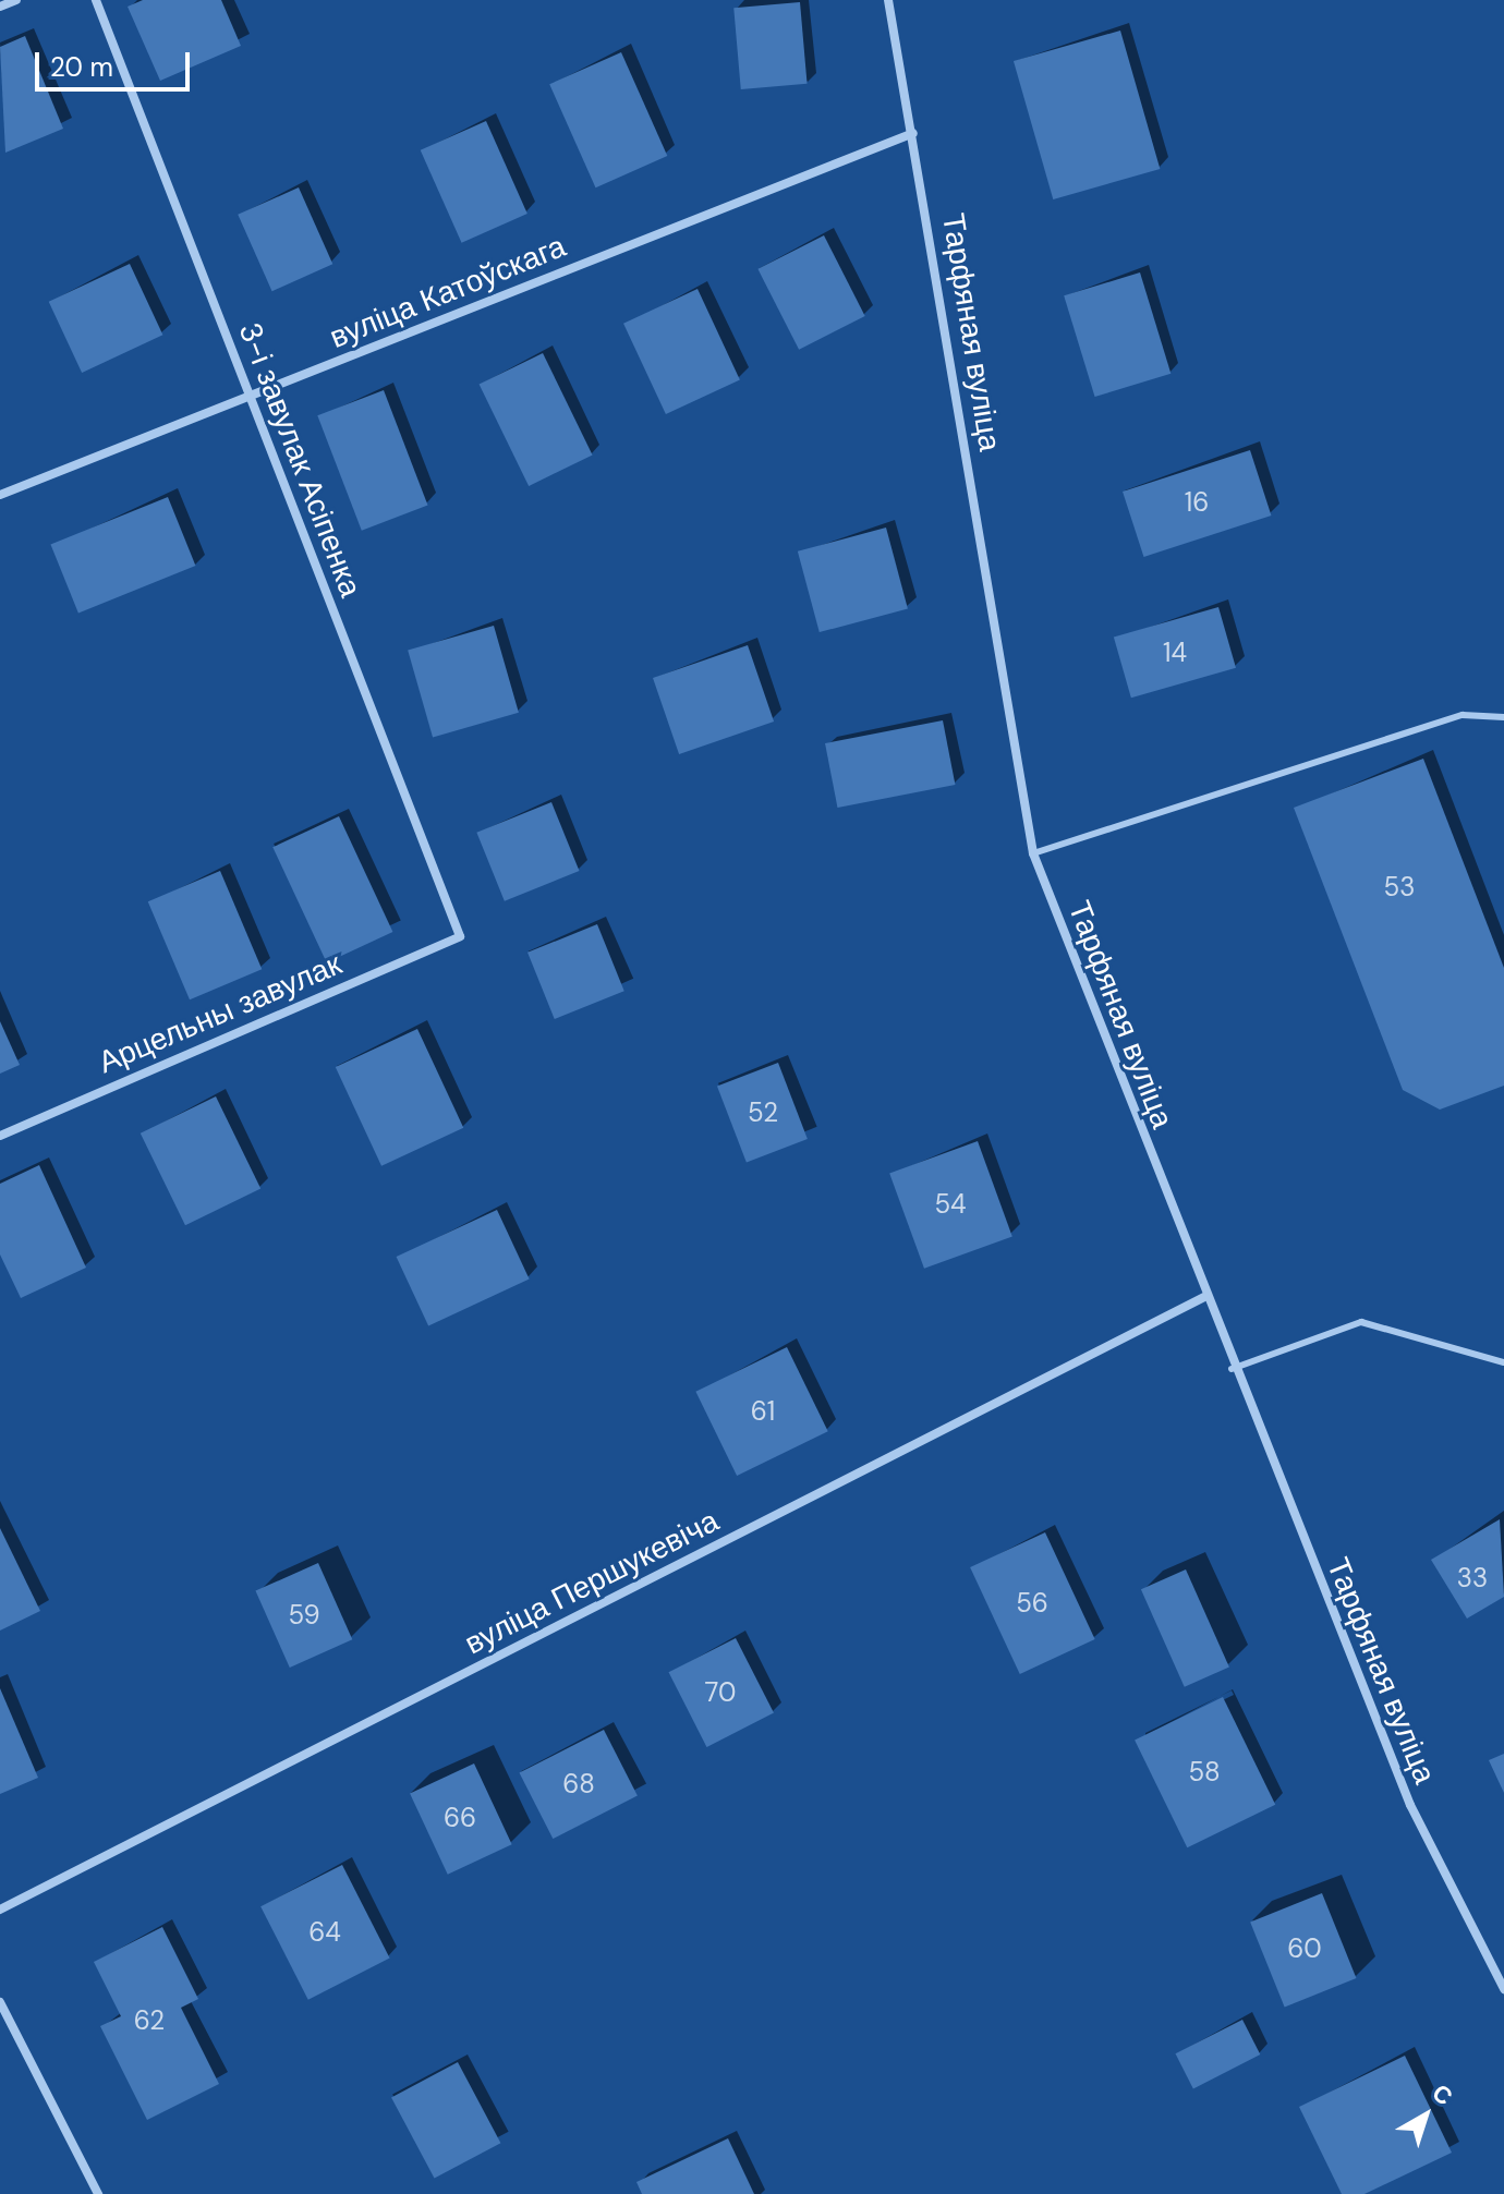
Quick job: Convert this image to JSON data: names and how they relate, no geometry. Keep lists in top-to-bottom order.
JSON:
{
  "streets": {
    "street": [
      "вуліца Катоўскага",
      "Тарфяная вуліца",
      "3-і завулак Асіпенка",
      "Арцельны завулак",
      "вуліца Першукевіча"
    ]
  },
  "crossings": [
    ["вуліца Катоўскага", "Тарфяная вуліца"],
    ["вуліца Катоўскага", "3-і завулак Асіпенка"],
    ["Тарфяная вуліца", "вуліца Першукевіча"],
    ["3-і завулак Асіпенка", "Арцельны завулак"]
  ],
  "house_numbers": [
    "16",
    "14",
    "53",
    "52",
    "54",
    "61",
    "33",
    "56",
    "59",
    "70",
    "58",
    "68",
    "66",
    "64",
    "60",
    "62"
  ],
  "scale_bar": "20 m",
  "north": "top right"
}
